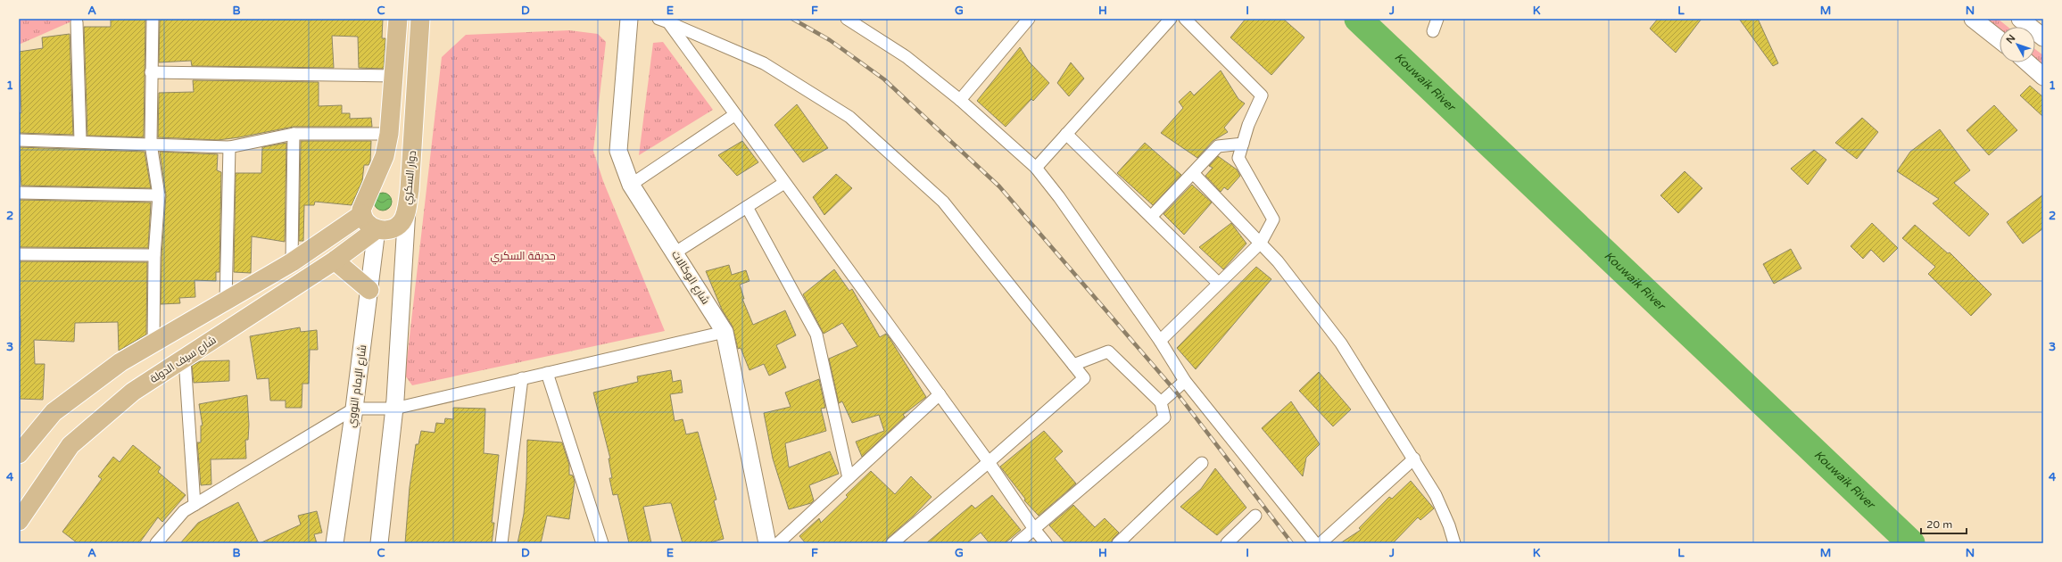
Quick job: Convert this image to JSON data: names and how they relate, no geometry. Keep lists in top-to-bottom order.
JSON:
{
  "streets": {
    "main road": ["دوار السكري", "شارع سيف الدولة"],
    "street": ["شارع الوكالات", "شارع الإمام النووي"]
  },
  "crossings": [
    ["دوار السكري", "شارع سيف الدولة"],
    ["دوار السكري", "شارع الإمام النووي"],
    ["شارع سيف الدولة", "شارع الإمام النووي"]
  ],
  "water": ["Kouwaik River"],
  "parks": ["حديقة السكري"],
  "scale_bar": "20 m",
  "north": "top left",
  "grid": {
    "columns": [
      "A",
      "B",
      "C",
      "D",
      "E",
      "F",
      "G",
      "H",
      "I",
      "J",
      "K",
      "L",
      "M",
      "N"
    ],
    "rows": [
      "1",
      "2",
      "3",
      "4"
    ]
  }
}
